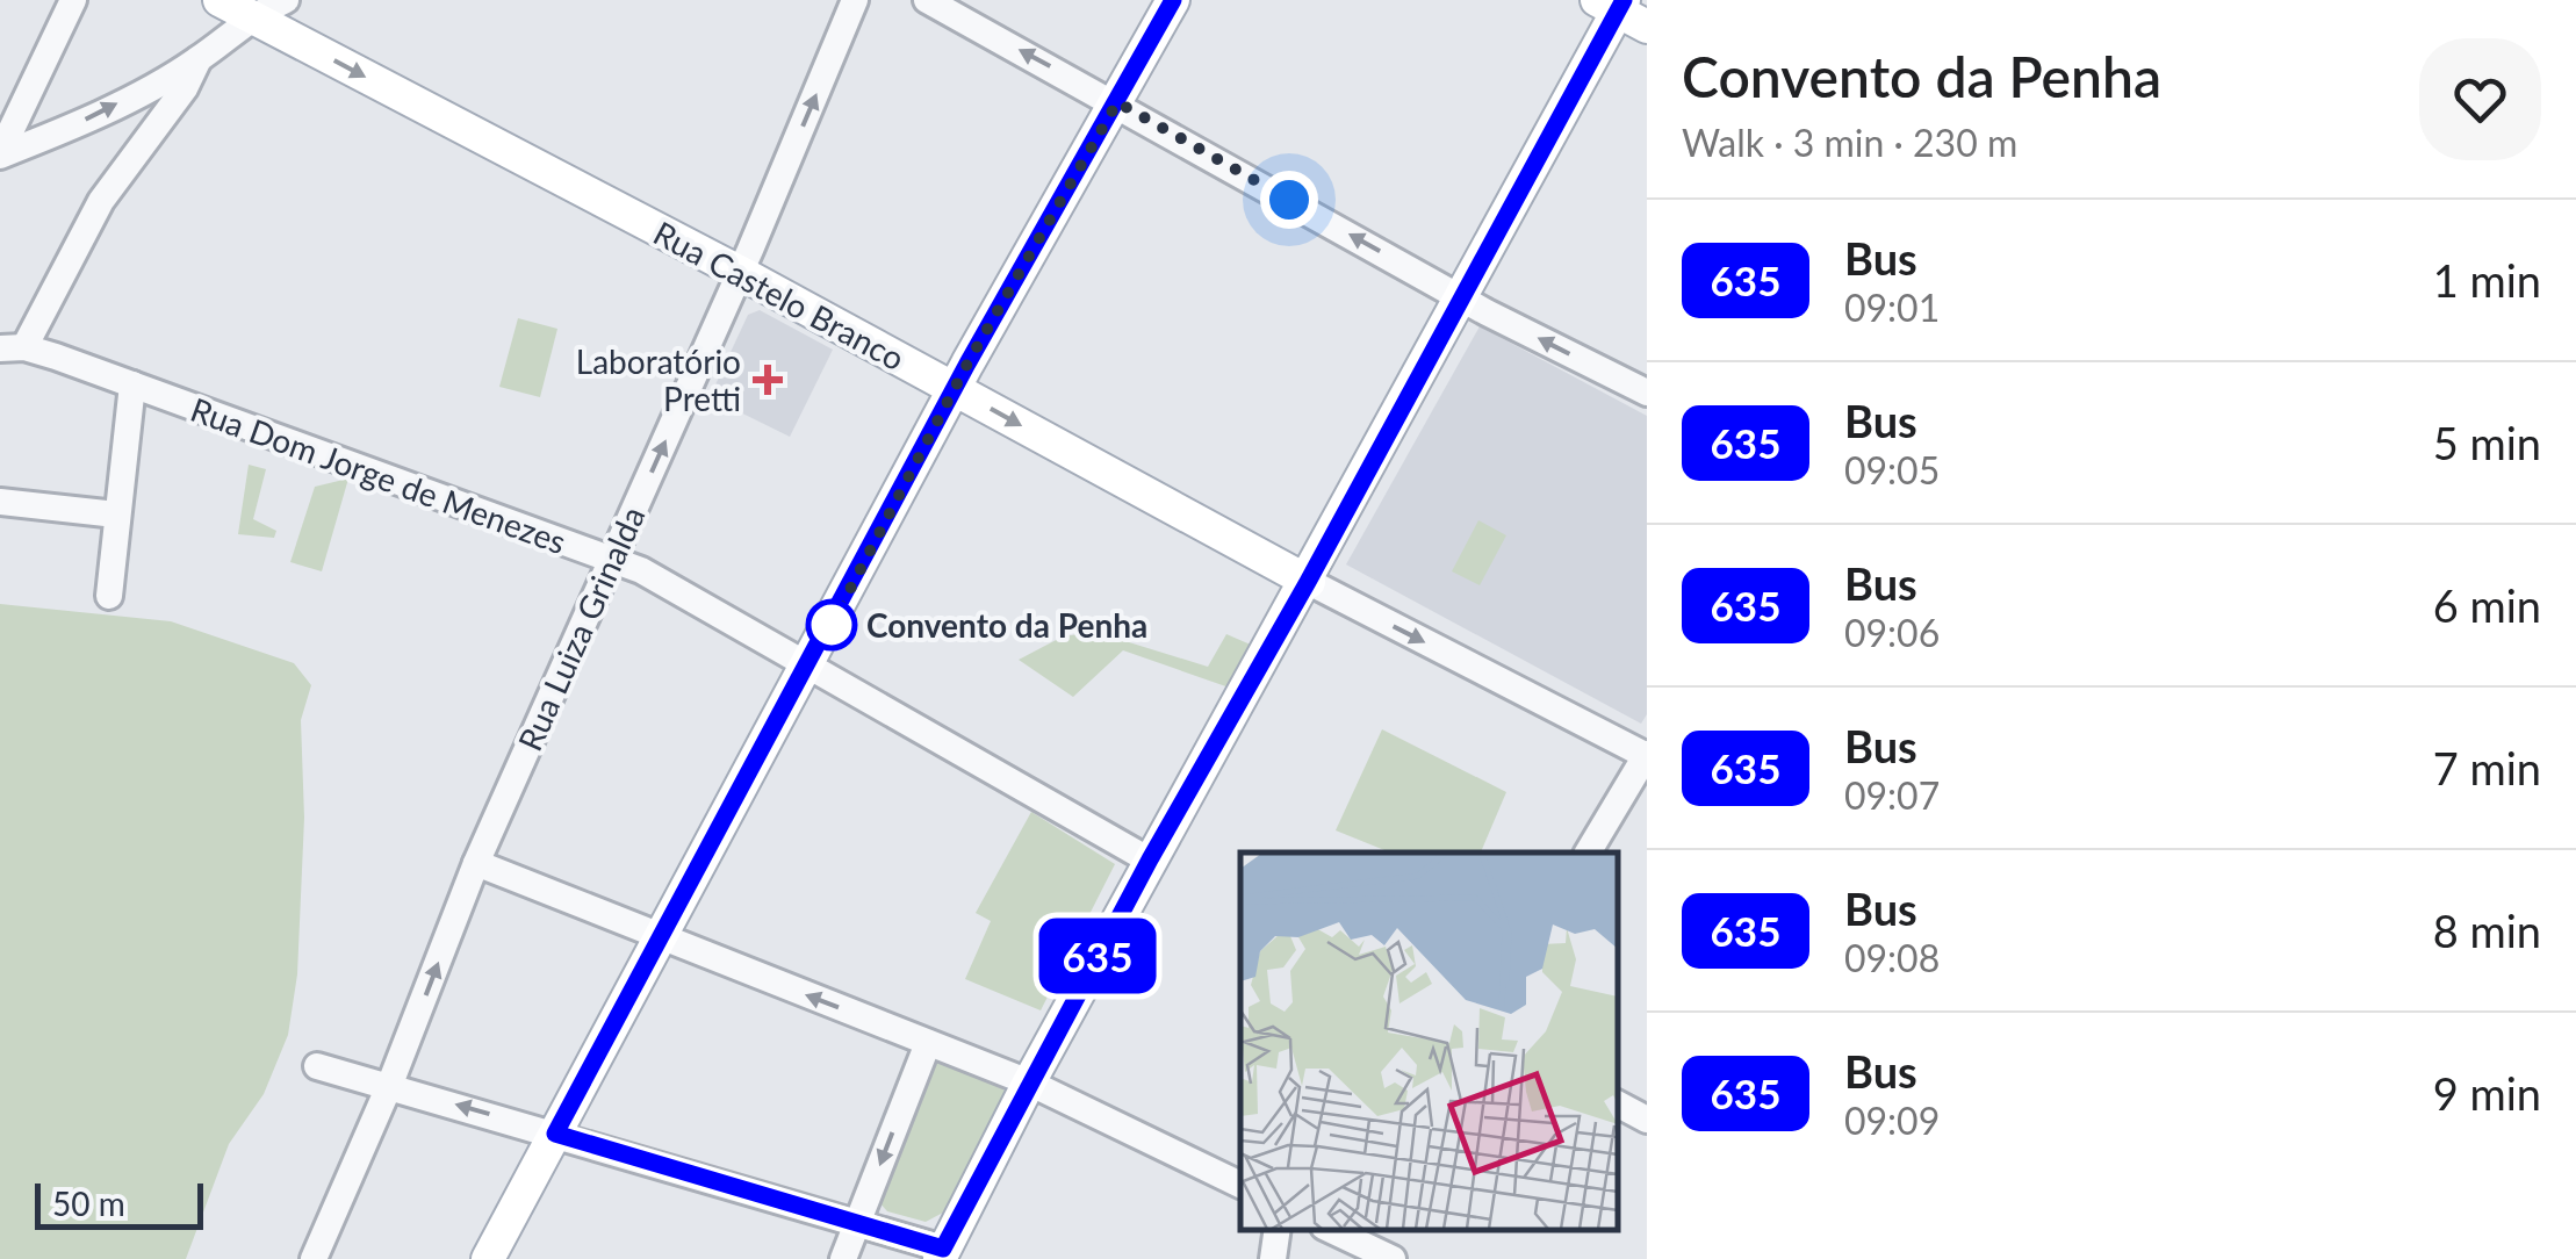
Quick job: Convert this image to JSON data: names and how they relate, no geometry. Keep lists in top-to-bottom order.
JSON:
{
  "streets": {
    "main road": ["Rua Castelo Branco"],
    "street": ["Rua Dom Jorge de Menezes", "Rua Luiza Grinalda"]
  },
  "crossings": [
    ["Rua Castelo Branco", "Rua Luiza Grinalda"],
    ["Rua Dom Jorge de Menezes", "Rua Luiza Grinalda"]
  ],
  "one_way": ["Rua Castelo Branco", "Rua Luiza Grinalda"],
  "places": {
    "health": ["Laboratório Pretti"],
    "other": ["Convento da Penha"]
  },
  "lines": ["bus line 635"],
  "scale_bar": "50 m",
  "page": {
    "on_map": "635",
    "heading": ["Convento da Penha", "Walk · 3 min · 230 m"],
    "list": [
      {
        "mark": "635",
        "name": "Bus",
        "note": "09:01",
        "value": "1 min"
      },
      {
        "mark": "635",
        "name": "Bus",
        "note": "09:05",
        "value": "5 min"
      },
      {
        "mark": "635",
        "name": "Bus",
        "note": "09:06",
        "value": "6 min"
      },
      {
        "mark": "635",
        "name": "Bus",
        "note": "09:07",
        "value": "7 min"
      },
      {
        "mark": "635",
        "name": "Bus",
        "note": "09:08",
        "value": "8 min"
      },
      {
        "mark": "635",
        "name": "Bus",
        "note": "09:09",
        "value": "9 min"
      }
    ],
    "scale": "50 m"
  }
}
